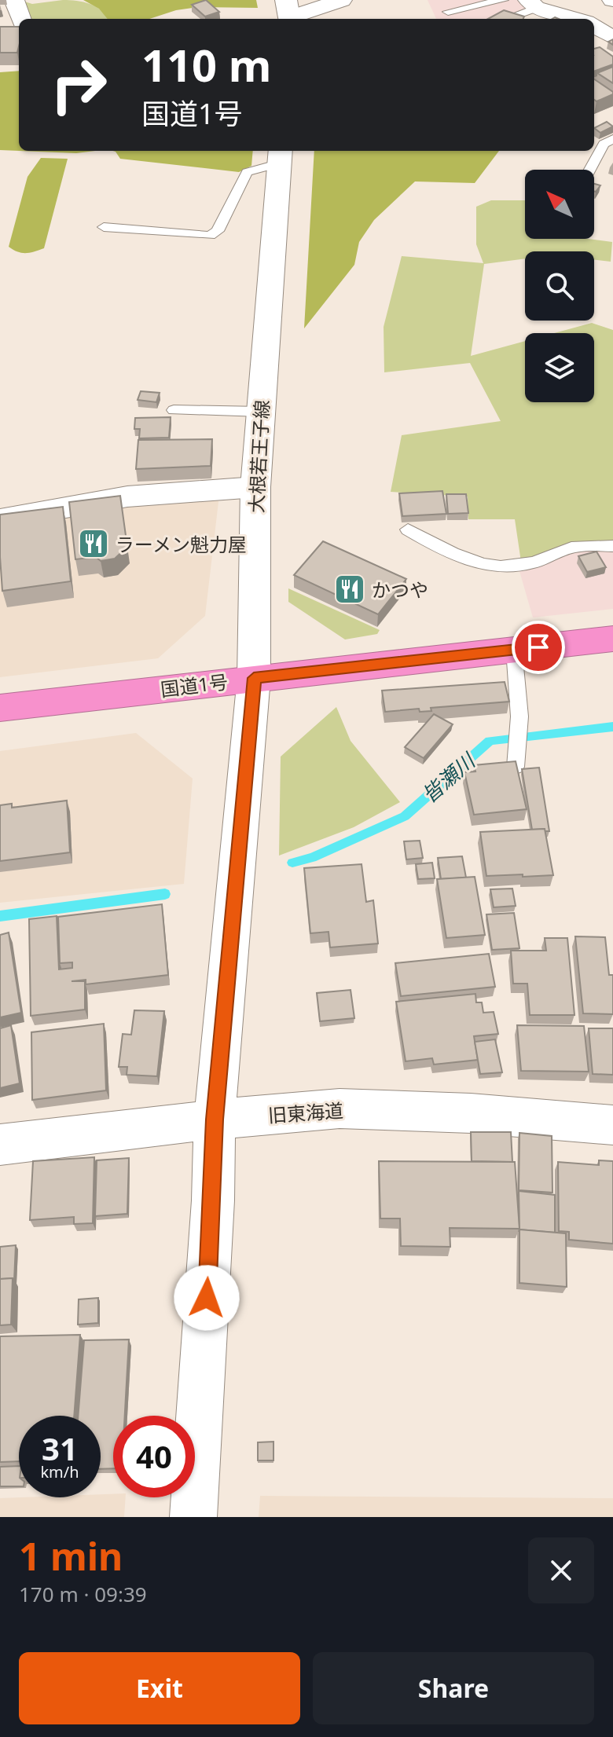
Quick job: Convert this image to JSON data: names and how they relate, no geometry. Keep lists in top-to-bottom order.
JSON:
{
  "streets": {
    "highway": ["国道1号"],
    "street": ["大根若王子線", "旧東海道"]
  },
  "crossings": [
    ["大根若王子線", "国道1号"],
    ["大根若王子線", "旧東海道"]
  ],
  "water": ["皆瀬川"],
  "places": {
    "restaurant": ["ラーメン魁力屋", "かつや"]
  },
  "north": "top left",
  "page": {
    "turn": ["110 m", "国道1号"],
    "speed": "31 km/h",
    "limit": "40",
    "heading": ["1 min", "170 m · 09:39"],
    "buttons": ["Exit", "Share"]
  }
}
